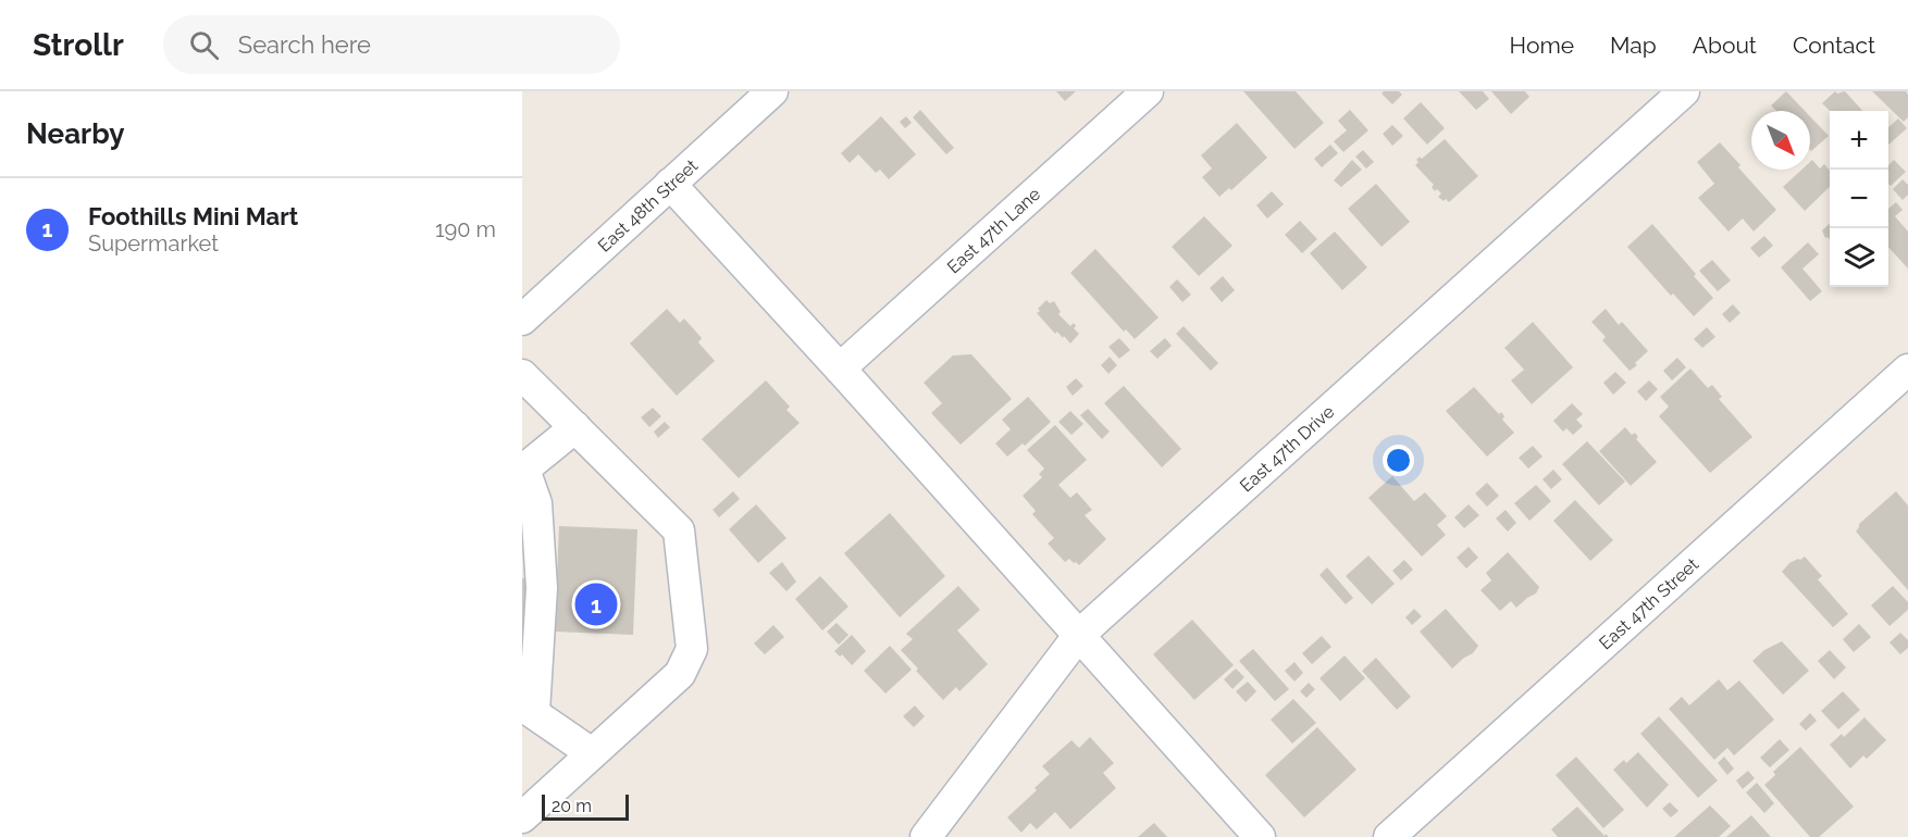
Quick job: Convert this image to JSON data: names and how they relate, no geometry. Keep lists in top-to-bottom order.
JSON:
{
  "streets": {
    "street": [
      "East 48th Street",
      "East 47th Lane",
      "East 47th Drive",
      "East 47th Street"
    ]
  },
  "scale_bar": "20 m",
  "north": "bottom right",
  "page": {
    "header": "Strollr",
    "search": "Search here",
    "nav": [
      "Home",
      "Map",
      "About",
      "Contact"
    ],
    "heading": "Nearby",
    "map_buttons": ["+", "−"],
    "list": [
      {
        "mark": "1",
        "name": "Foothills Mini Mart",
        "note": "Supermarket",
        "value": "190 m"
      }
    ],
    "pins": "1",
    "scale": "20 m"
  }
}
